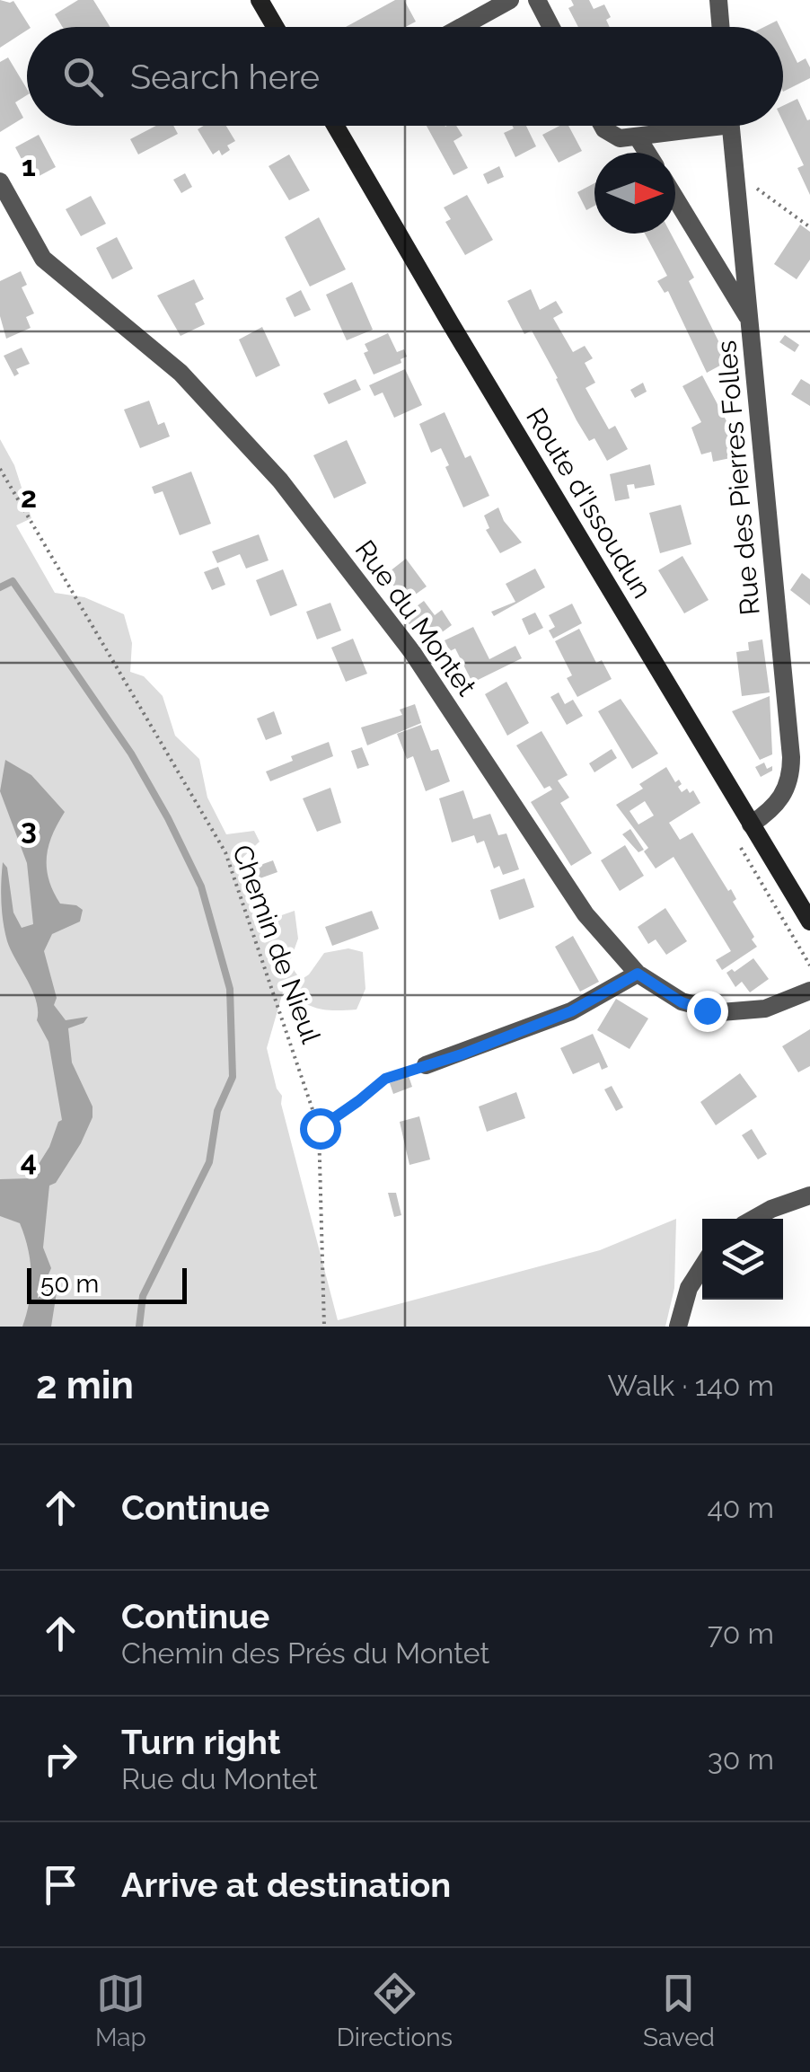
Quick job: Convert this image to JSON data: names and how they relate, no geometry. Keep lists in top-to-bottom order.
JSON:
{
  "streets": {
    "main road": ["Route d'Issoudun"],
    "street": ["Rue des Pierres Folles", "Rue du Montet"],
    "path": ["Chemin de Nieul"]
  },
  "crossings": [
    ["Rue des Pierres Folles", "Route d'Issoudun"]
  ],
  "scale_bar": "50 m",
  "north": "right",
  "page": {
    "search": "Search here",
    "scale": "50 m",
    "heading": ["2 min", "Walk · 140 m"],
    "list": [
      ["Continue", "40 m"],
      ["Continue", "Chemin des Prés du Montet", "70 m"],
      ["Turn right", "Rue du Montet", "30 m"],
      "Arrive at destination"
    ],
    "nav": ["Map", "Directions", "Saved"]
  },
  "grid": {
    "rows": [
      "1",
      "2",
      "3",
      "4"
    ]
  }
}
